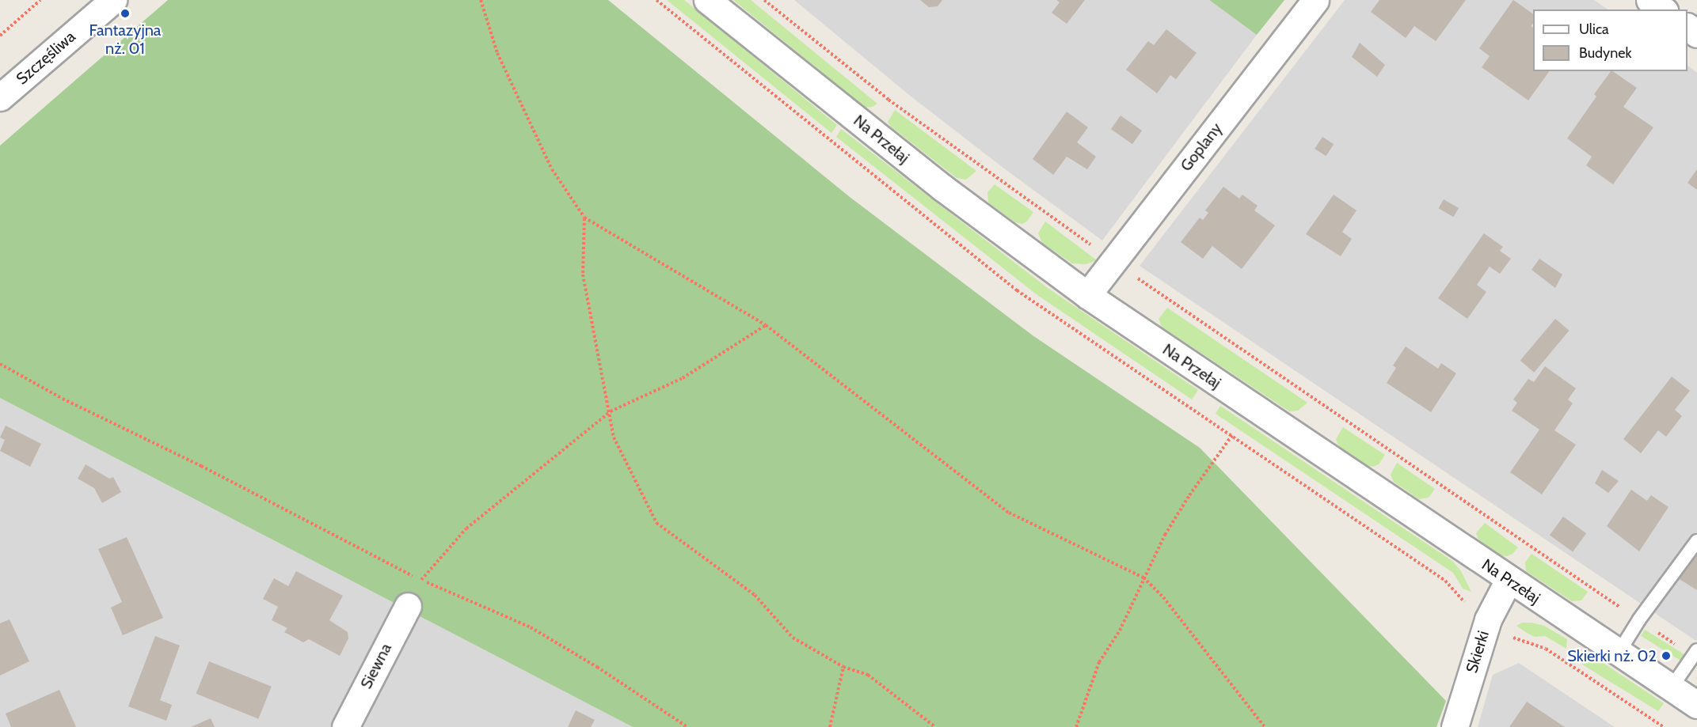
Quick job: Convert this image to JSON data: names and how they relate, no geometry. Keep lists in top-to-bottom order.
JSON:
{
  "streets": {
    "street": [
      "Szczęśliwa",
      "Na Przełaj",
      "Goplany",
      "Skierki",
      "Siewna"
    ]
  },
  "crossings": [
    ["Na Przełaj", "Goplany"],
    ["Na Przełaj", "Skierki"]
  ],
  "places": ["Fantazyjna nż. 01", "Skierki nż. 02"],
  "legend": ["Ulica", "Budynek"]
}
